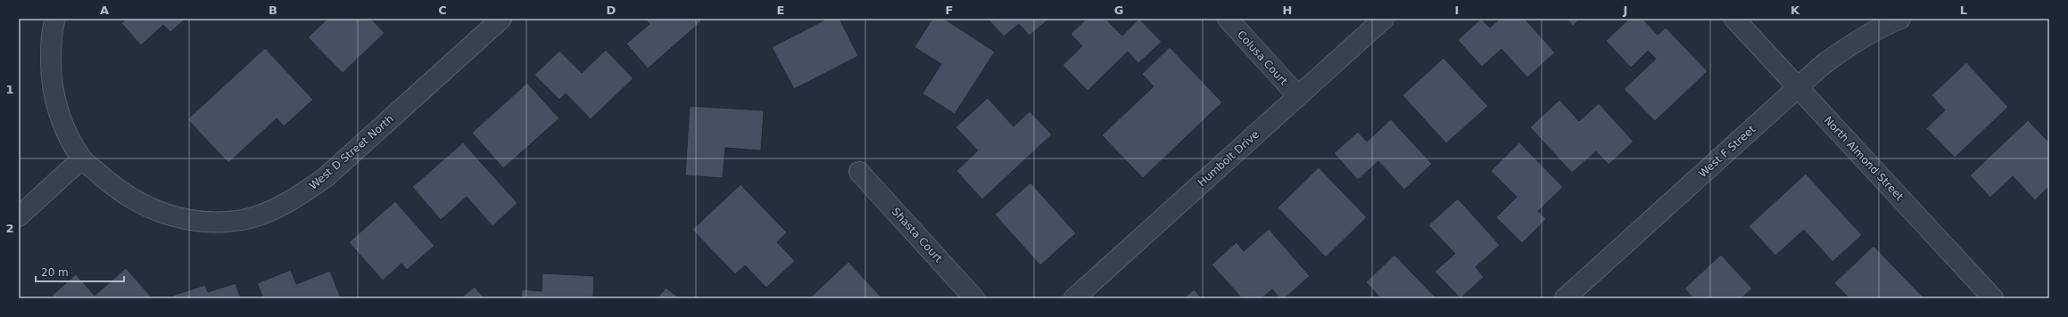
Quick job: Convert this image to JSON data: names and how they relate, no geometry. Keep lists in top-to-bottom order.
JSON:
{
  "streets": {
    "street": [
      "Colusa Court",
      "West F Street",
      "West D Street North",
      "Humbolt Drive",
      "North Almond Street",
      "Shasta Court"
    ]
  },
  "crossings": [
    ["Colusa Court", "Humbolt Drive"],
    ["West F Street", "North Almond Street"]
  ],
  "scale_bar": "20 m",
  "grid": {
    "columns": [
      "A",
      "B",
      "C",
      "D",
      "E",
      "F",
      "G",
      "H",
      "I",
      "J",
      "K",
      "L"
    ],
    "rows": ["1", "2"]
  }
}
